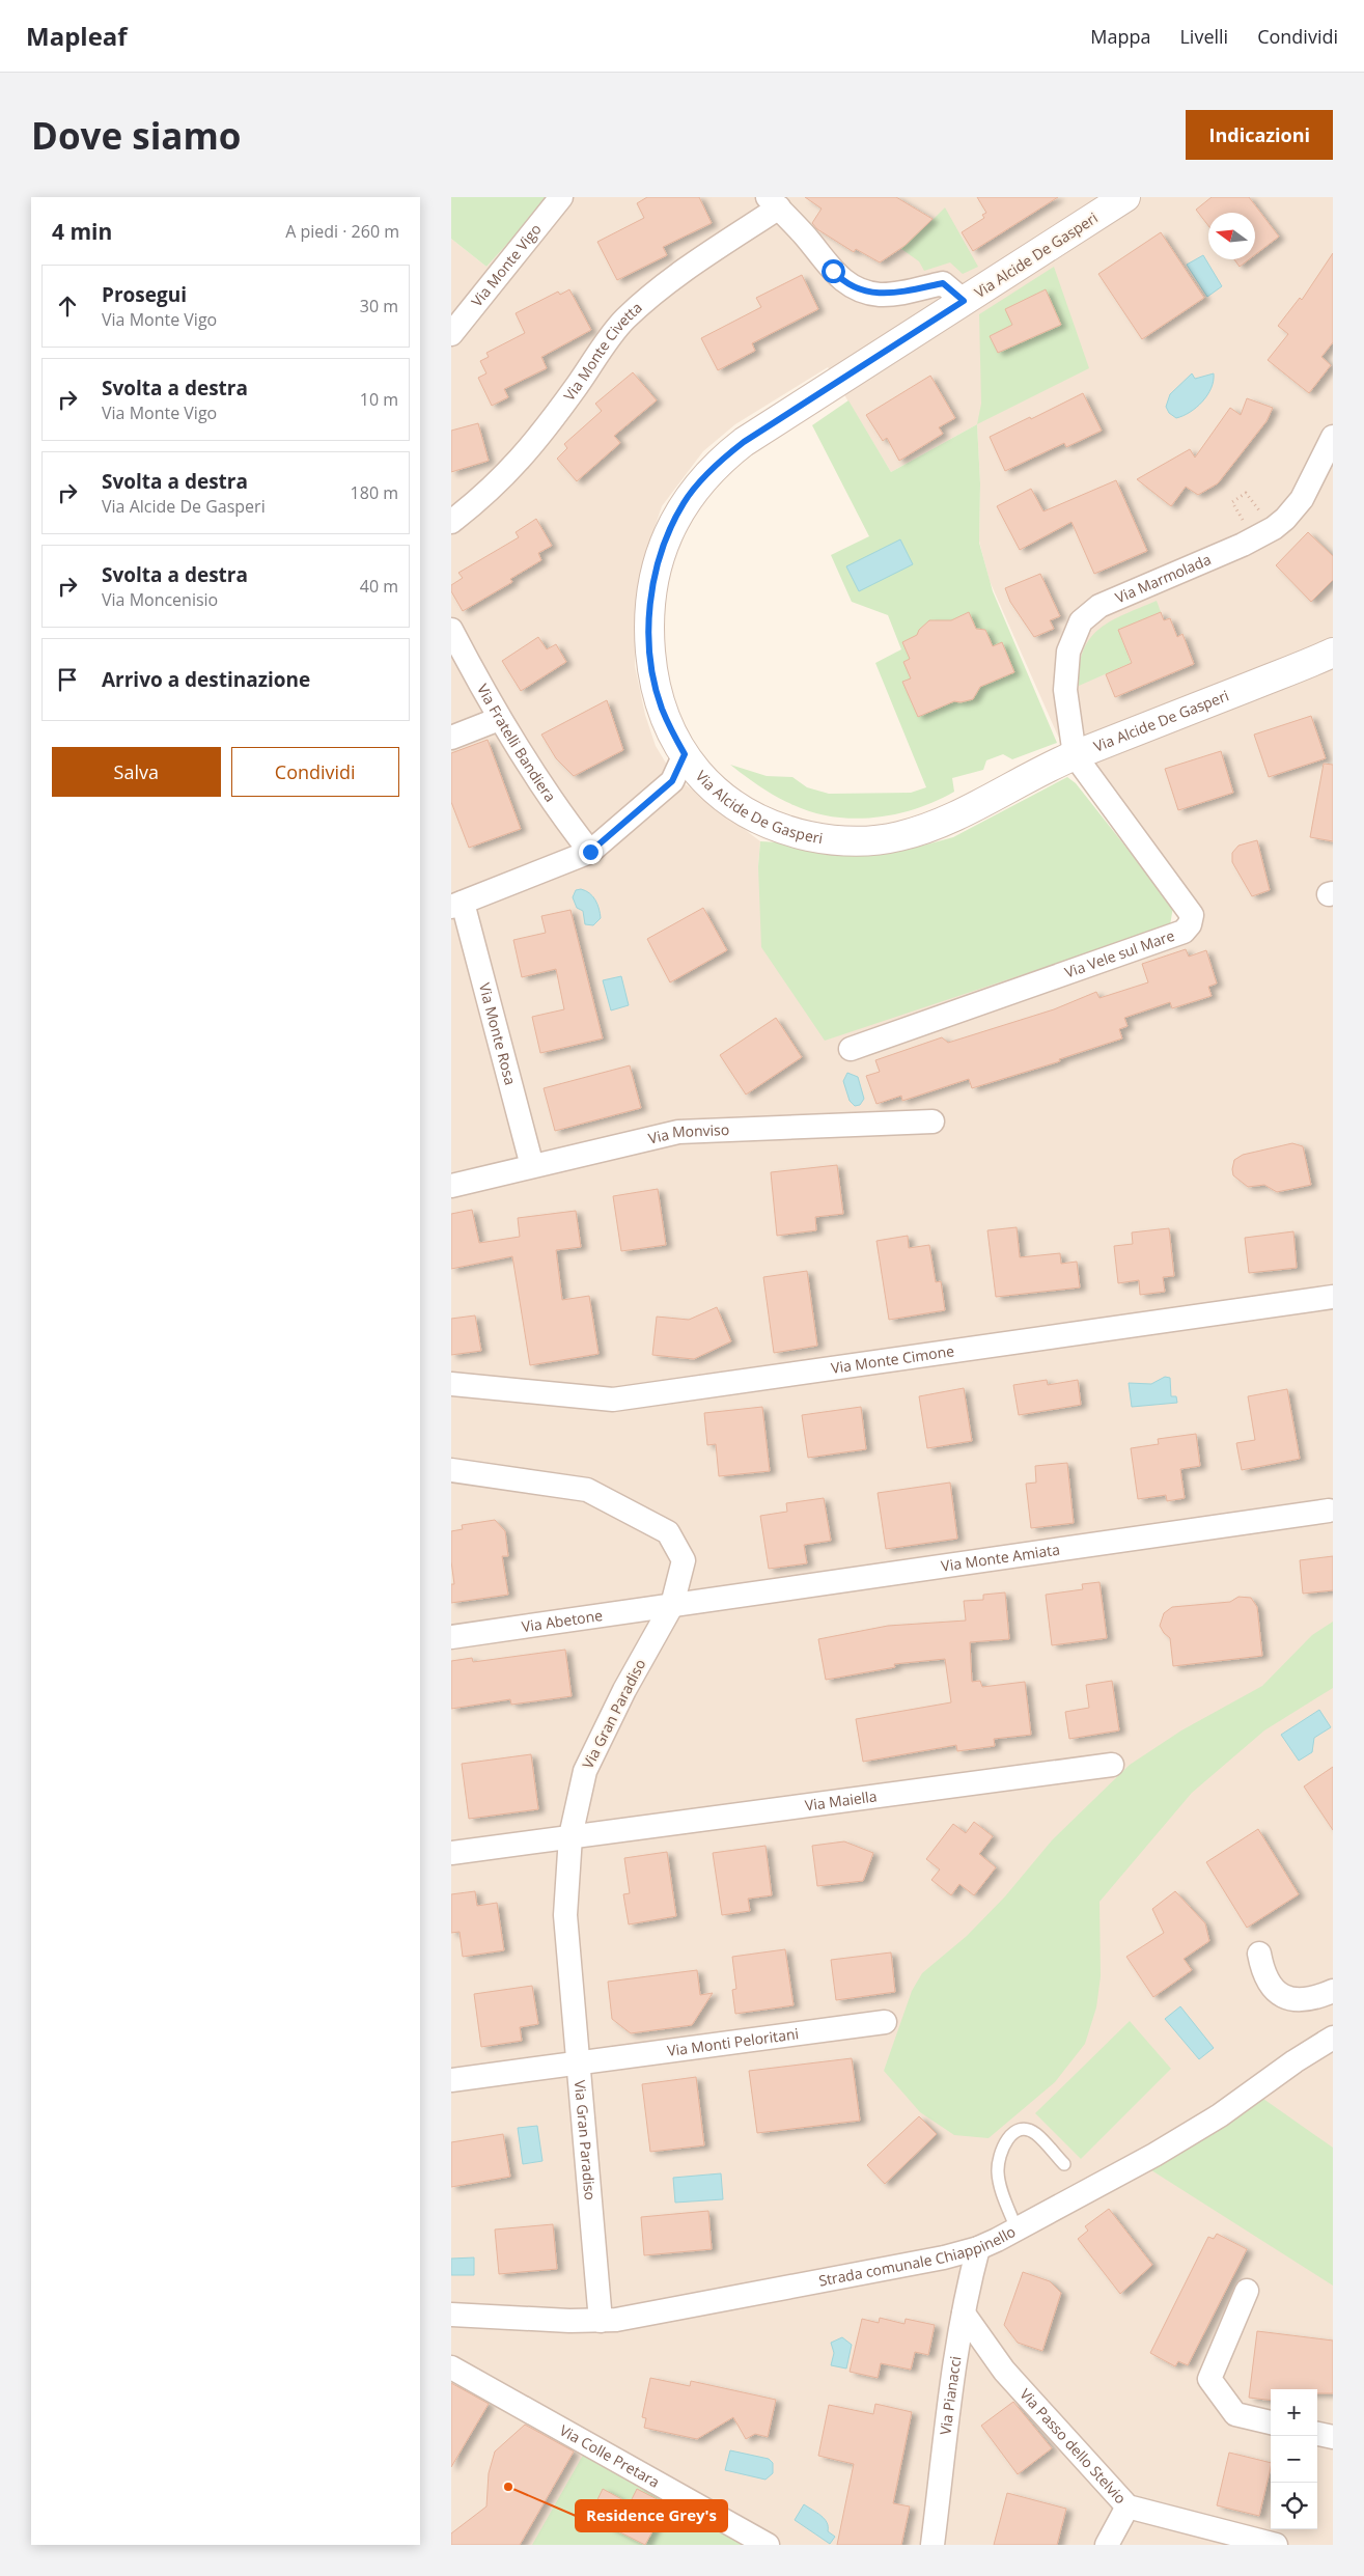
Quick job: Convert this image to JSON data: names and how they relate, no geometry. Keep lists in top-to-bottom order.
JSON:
{
  "streets": {
    "street": [
      "Via Alcide De Gasperi",
      "Via Monte Vigo",
      "Via Monte Civetta",
      "Via Marmolada",
      "Via Fratelli Bandiera",
      "Via Vele sul Mare",
      "Via Monte Rosa",
      "Via Monviso",
      "Via Monte Cimone",
      "Via Monte Amiata",
      "Via Abetone",
      "Via Gran Paradiso",
      "Via Maiella",
      "Via Monti Peloritani",
      "Strada comunale Chiappinello",
      "Via Pianacci",
      "Via Passo dello Stelvio",
      "Via Colle Pretara"
    ]
  },
  "crossings": [
    ["Via Alcide De Gasperi", "Via Marmolada"],
    ["Via Alcide De Gasperi", "Via Vele sul Mare"],
    ["Via Marmolada", "Via Vele sul Mare"],
    ["Via Monte Rosa", "Via Monviso"],
    ["Via Monte Amiata", "Via Abetone"],
    ["Via Monte Amiata", "Via Gran Paradiso"],
    ["Via Abetone", "Via Gran Paradiso"],
    ["Via Gran Paradiso", "Via Maiella"],
    ["Via Gran Paradiso", "Via Monti Peloritani"],
    ["Via Gran Paradiso", "Strada comunale Chiappinello"],
    ["Strada comunale Chiappinello", "Via Pianacci"],
    ["Via Pianacci", "Via Passo dello Stelvio"]
  ],
  "places": ["Residence Grey's"],
  "north": "left",
  "page": {
    "header": "Mapleaf",
    "nav": ["Mappa", "Livelli", "Condividi"],
    "buttons": [
      "Indicazioni",
      ["Salva", "Condividi"]
    ],
    "title": "Dove siamo",
    "heading": ["4 min", "A piedi · 260 m"],
    "list": [
      ["Prosegui", "Via Monte Vigo", "30 m"],
      ["Svolta a destra", "Via Monte Vigo", "10 m"],
      ["Svolta a destra", "Via Alcide De Gasperi", "180 m"],
      ["Svolta a destra", "Via Moncenisio", "40 m"],
      "Arrivo a destinazione"
    ],
    "map_buttons": ["+", "−"]
  }
}
